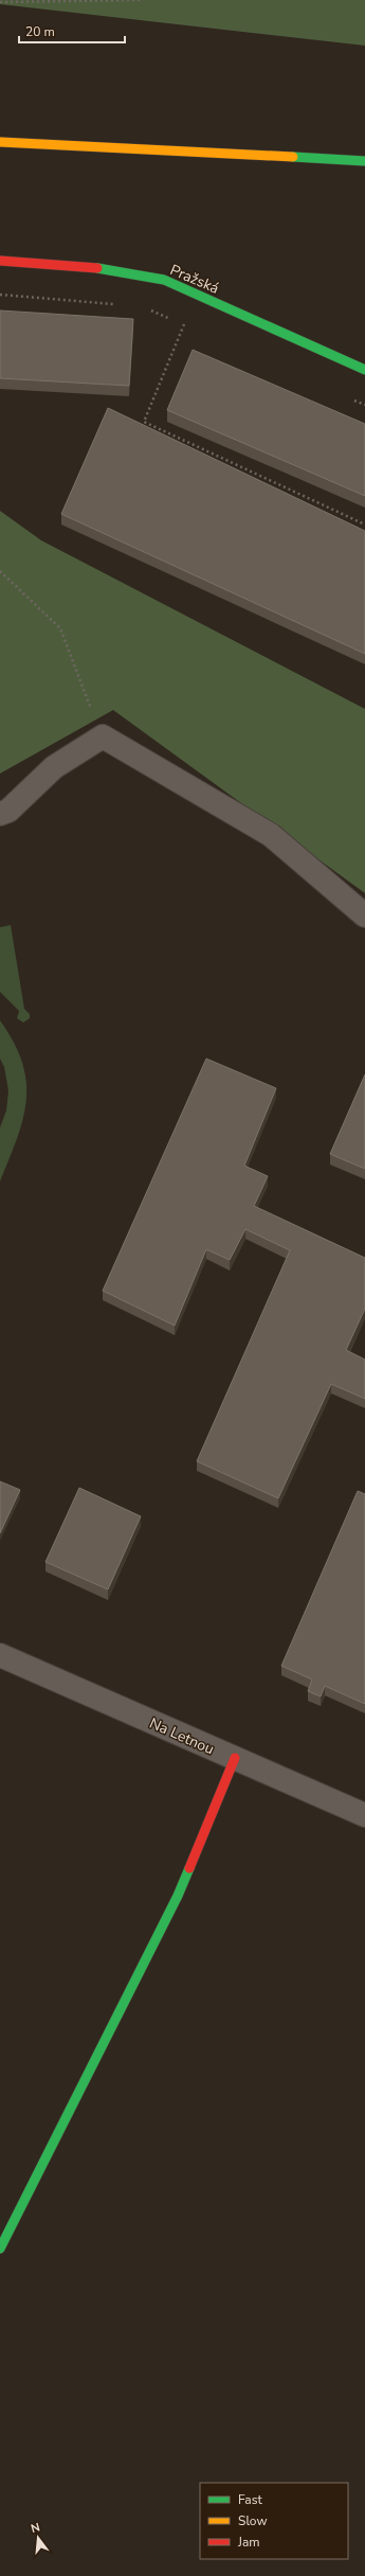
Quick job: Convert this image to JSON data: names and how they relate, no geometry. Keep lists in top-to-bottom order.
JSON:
{
  "streets": {
    "street": ["Pražská", "Na Letnou"]
  },
  "legend": ["Fast", "Slow", "Jam"],
  "scale_bar": "20 m",
  "north": "top"
}
